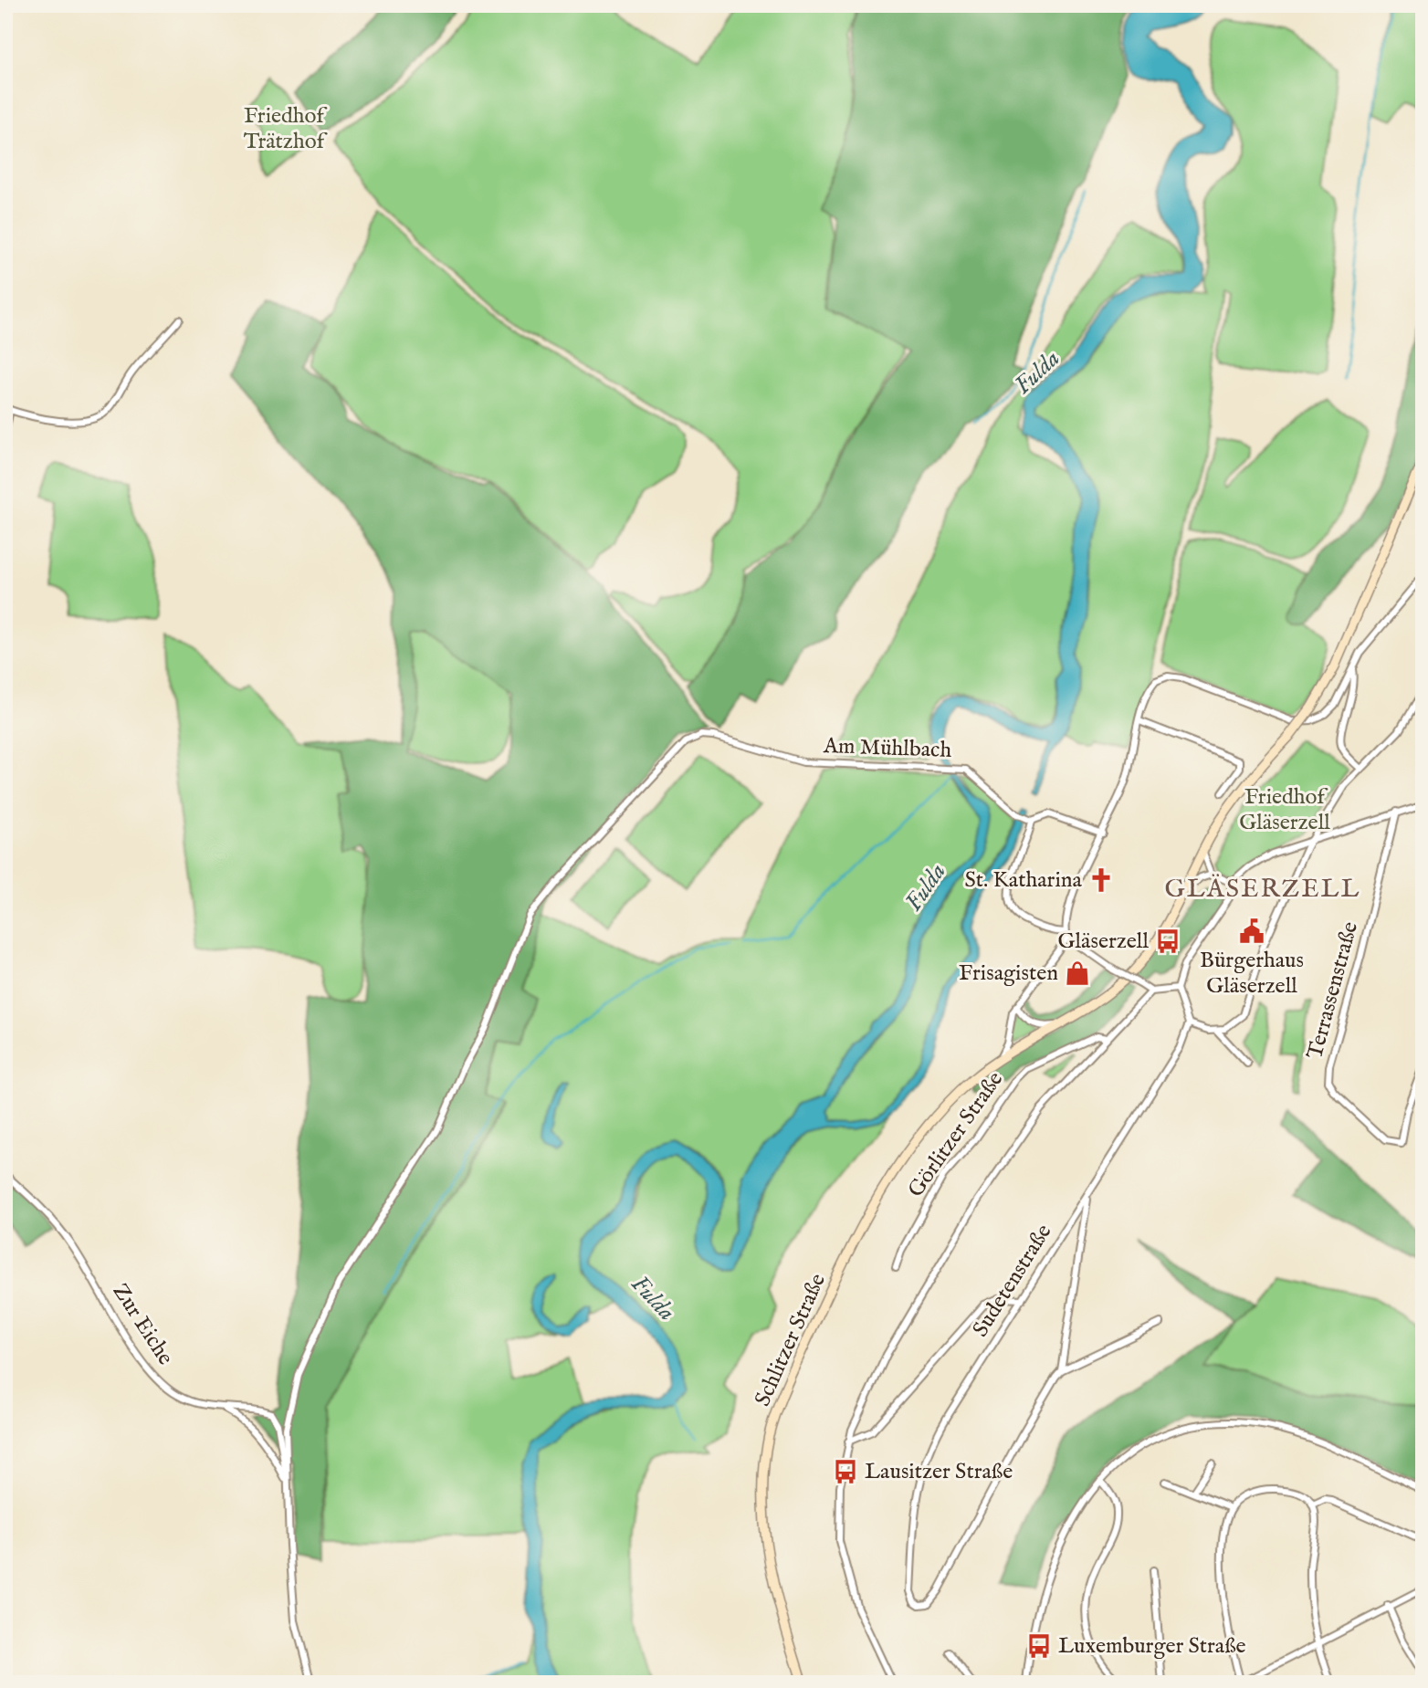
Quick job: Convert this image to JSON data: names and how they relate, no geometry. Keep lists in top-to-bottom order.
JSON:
{
  "streets": {
    "main road": ["Schlitzer Straße"],
    "street": [
      "Am Mühlbach",
      "Terrassenstraße",
      "Görlitzer Straße",
      "Sudetenstraße",
      "Zur Eiche"
    ]
  },
  "crossings": [
    ["Am Mühlbach", "Zur Eiche"]
  ],
  "districts": ["GLÄSERZELL"],
  "water": ["Fulda"],
  "parks": ["Friedhof Trätzhof", "Friedhof Gläserzell"],
  "places": {
    "church": ["St. Katharina"],
    "public building": ["Bürgerhaus Gläserzell"],
    "bus stop": ["Gläserzell", "Lausitzer Straße", "Luxemburger Straße"],
    "shop": ["Frisagisten"]
  }
}
